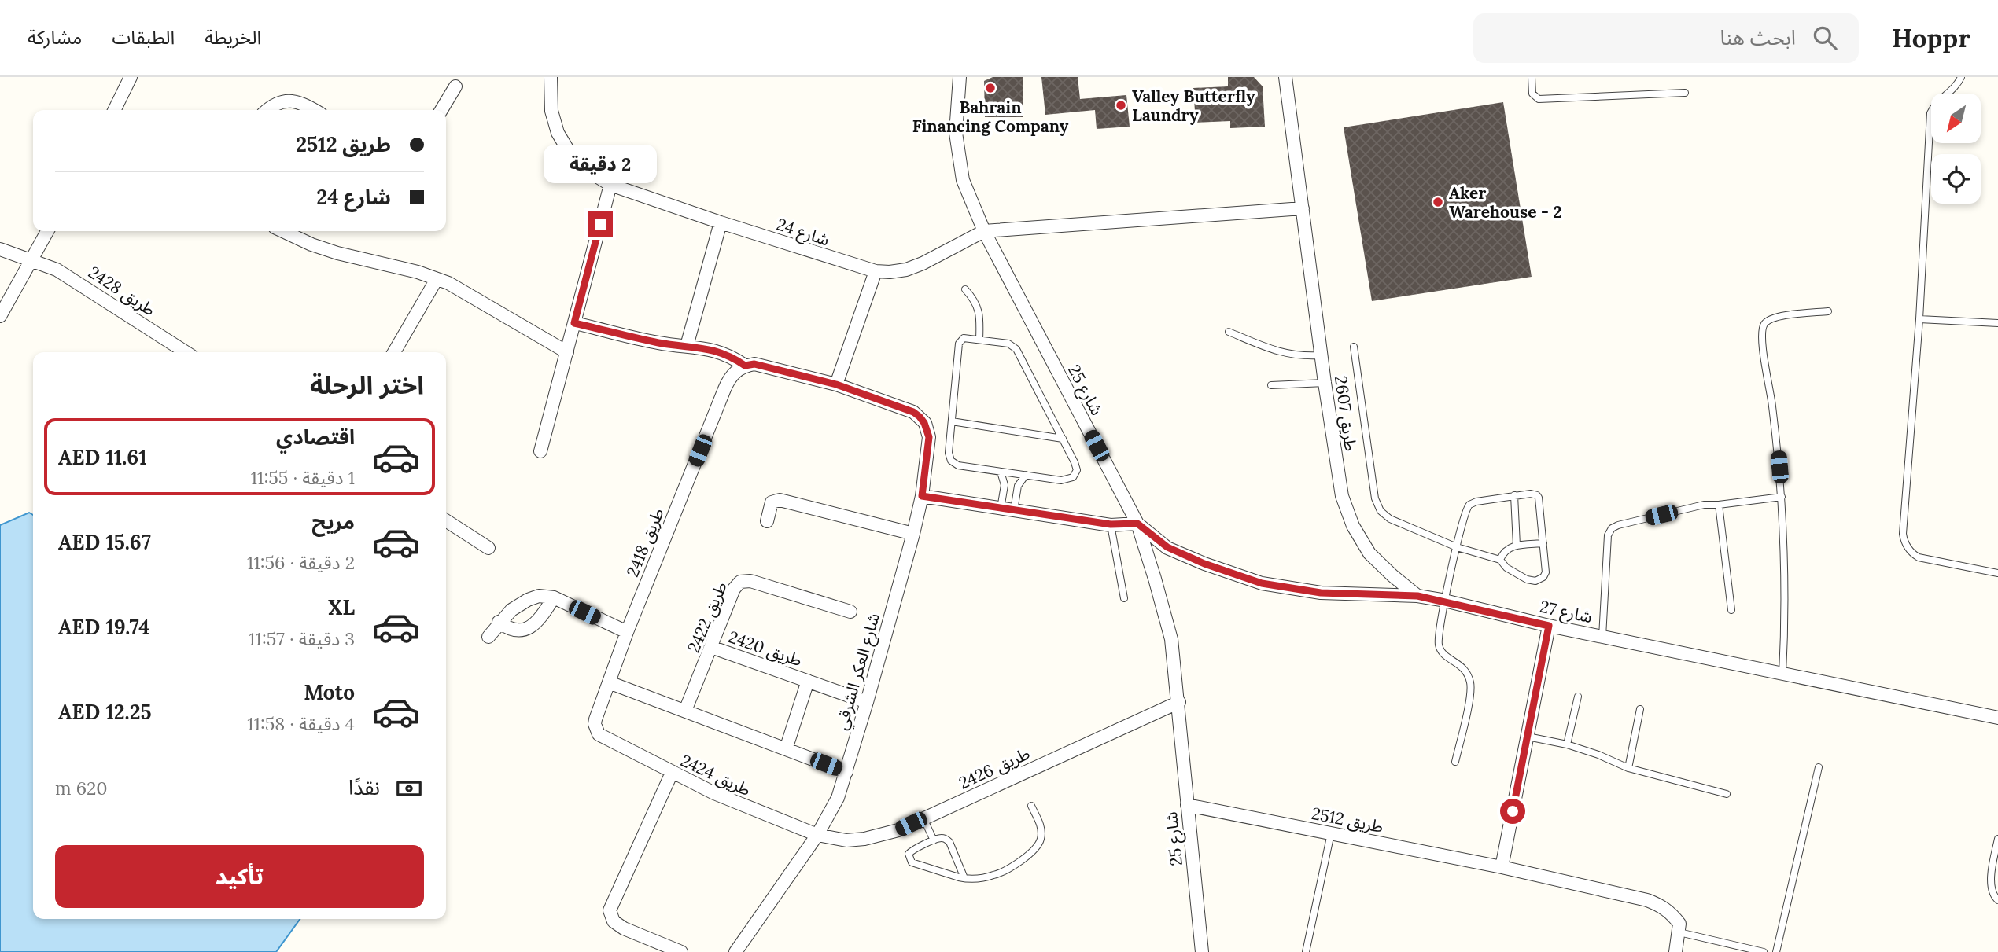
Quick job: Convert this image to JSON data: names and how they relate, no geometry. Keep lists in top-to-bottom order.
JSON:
{
  "streets": {
    "street": [
      "شارع 24",
      "طريق 2428",
      "شارع 25",
      "طريق 2607",
      "طريق 2418",
      "شارع 27",
      "طريق 2422",
      "طريق 2420",
      "شارع العكر الشرقي",
      "طريق 2426",
      "طريق 2424",
      "طريق 2512"
    ]
  },
  "crossings": [
    ["شارع 24", "شارع 25"],
    ["شارع 25", "شارع 27"],
    ["شارع 25", "طريق 2426"],
    ["شارع 25", "طريق 2512"],
    ["طريق 2607", "شارع 27"],
    ["طريق 2418", "طريق 2424"],
    ["طريق 2422", "طريق 2420"],
    ["طريق 2420", "شارع العكر الشرقي"],
    ["شارع العكر الشرقي", "طريق 2426"],
    ["شارع العكر الشرقي", "طريق 2424"],
    ["طريق 2426", "طريق 2424"]
  ],
  "places": ["Bahrain Financing Company", "Valley Butterfly Laundry", "Aker Warehouse - 2"],
  "north": "bottom left",
  "page": {
    "header": "Hoppr",
    "search": "ابحث هنا",
    "nav": ["الخريطة", "الطبقات", "مشاركة"],
    "banner": ["طريق 2512", "شارع 24"],
    "bubble": "2 دقيقة",
    "heading": "اختر الرحلة",
    "list": [
      {
        "name": "اقتصادي",
        "note": "1 دقيقة · 11:55",
        "value": "AED 11.61"
      },
      {
        "name": "مريح",
        "note": "2 دقيقة · 11:56",
        "value": "AED 15.67"
      },
      {
        "name": "XL",
        "note": "3 دقيقة · 11:57",
        "value": "AED 19.74"
      },
      {
        "name": "Moto",
        "note": "4 دقيقة · 11:58",
        "value": "AED 12.25"
      }
    ],
    "pay": ["نقدًا", "620 m"],
    "buttons": "تأكيد"
  }
}
